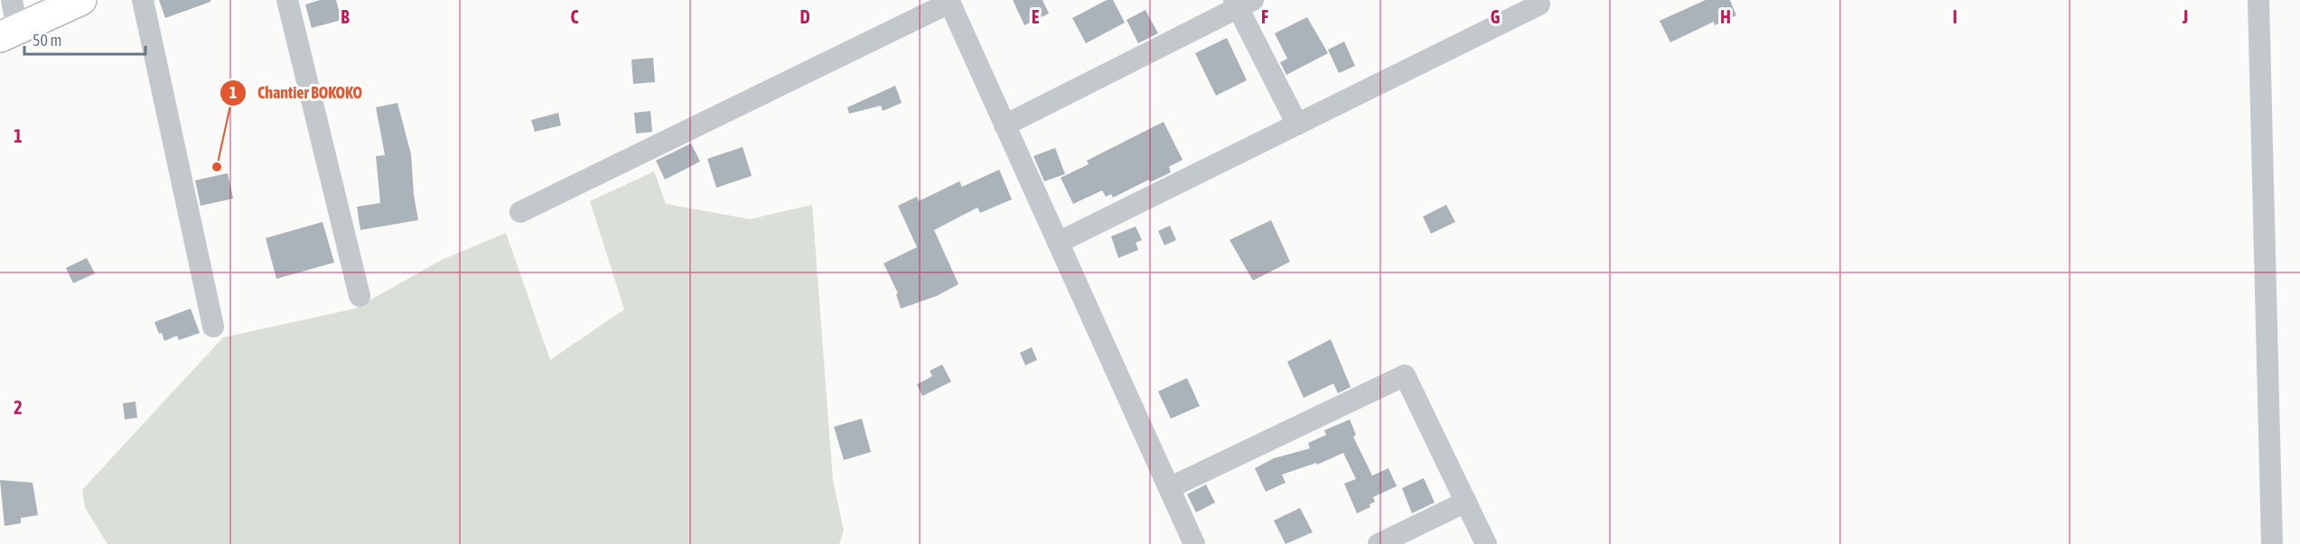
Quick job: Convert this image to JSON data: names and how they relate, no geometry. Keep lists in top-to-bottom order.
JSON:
{
  "places": ["Chantier BOKOKO"],
  "scale_bar": "50 m",
  "grid": {
    "columns": [
      "B",
      "C",
      "D",
      "E",
      "F",
      "G",
      "H",
      "I",
      "J"
    ],
    "rows": ["1", "2"]
  }
}
